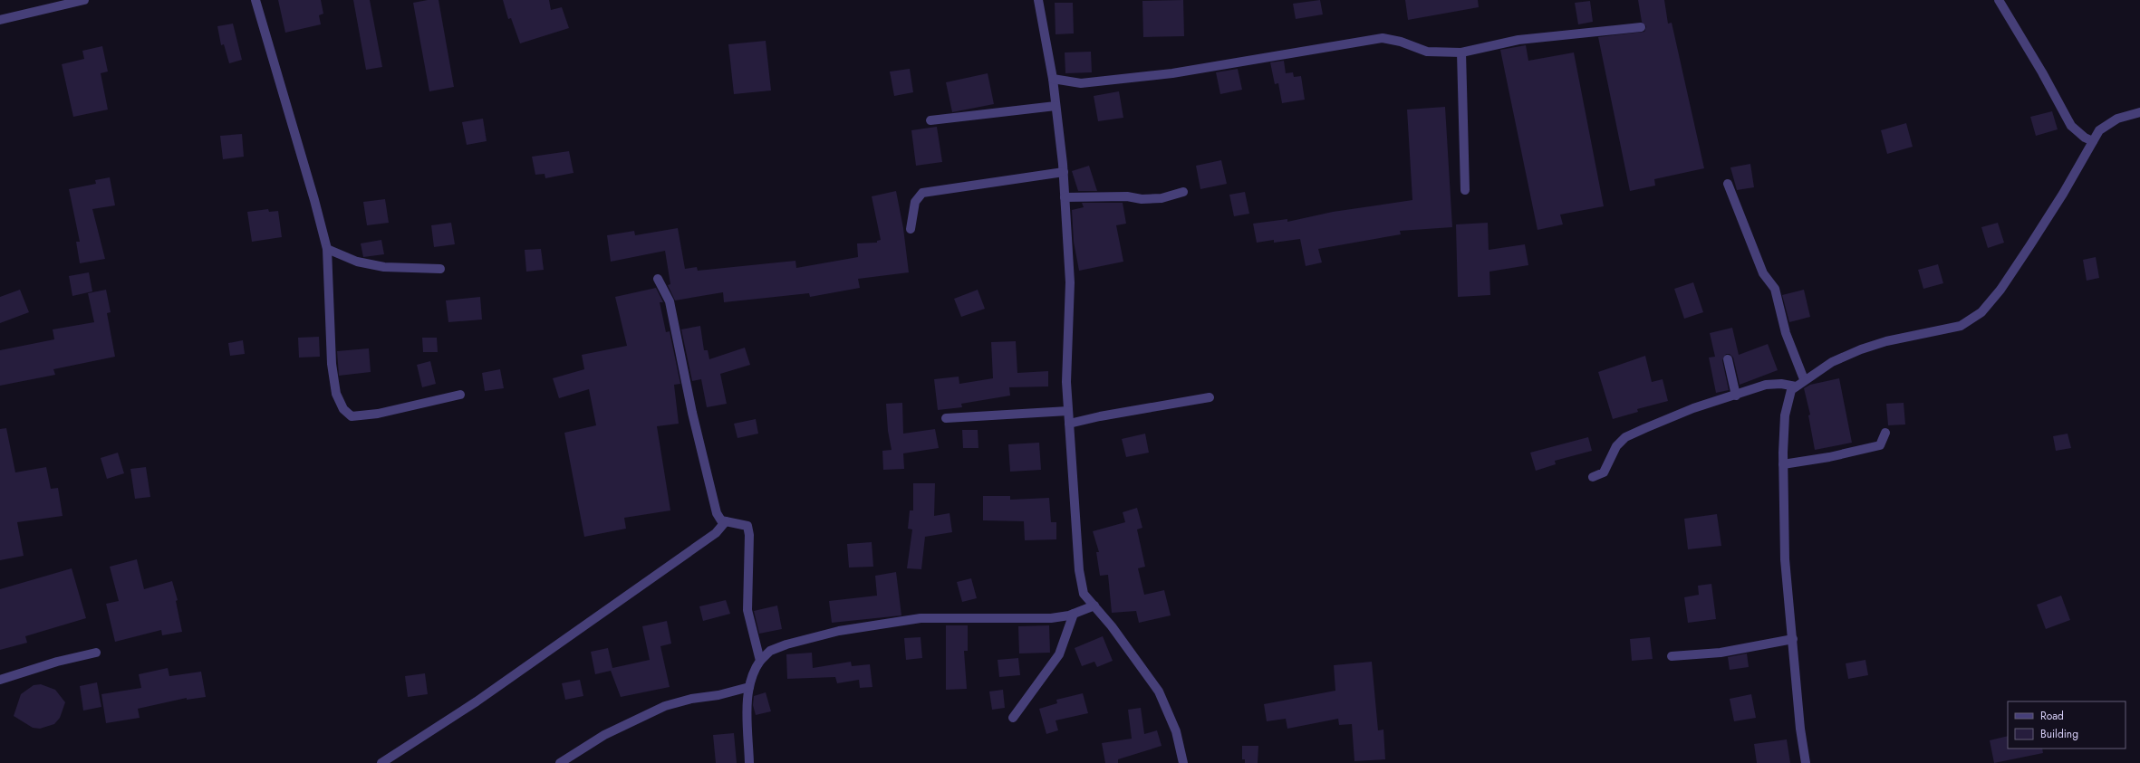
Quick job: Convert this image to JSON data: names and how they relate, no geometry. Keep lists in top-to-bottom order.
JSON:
{
  "legend": ["Road", "Building"]
}
